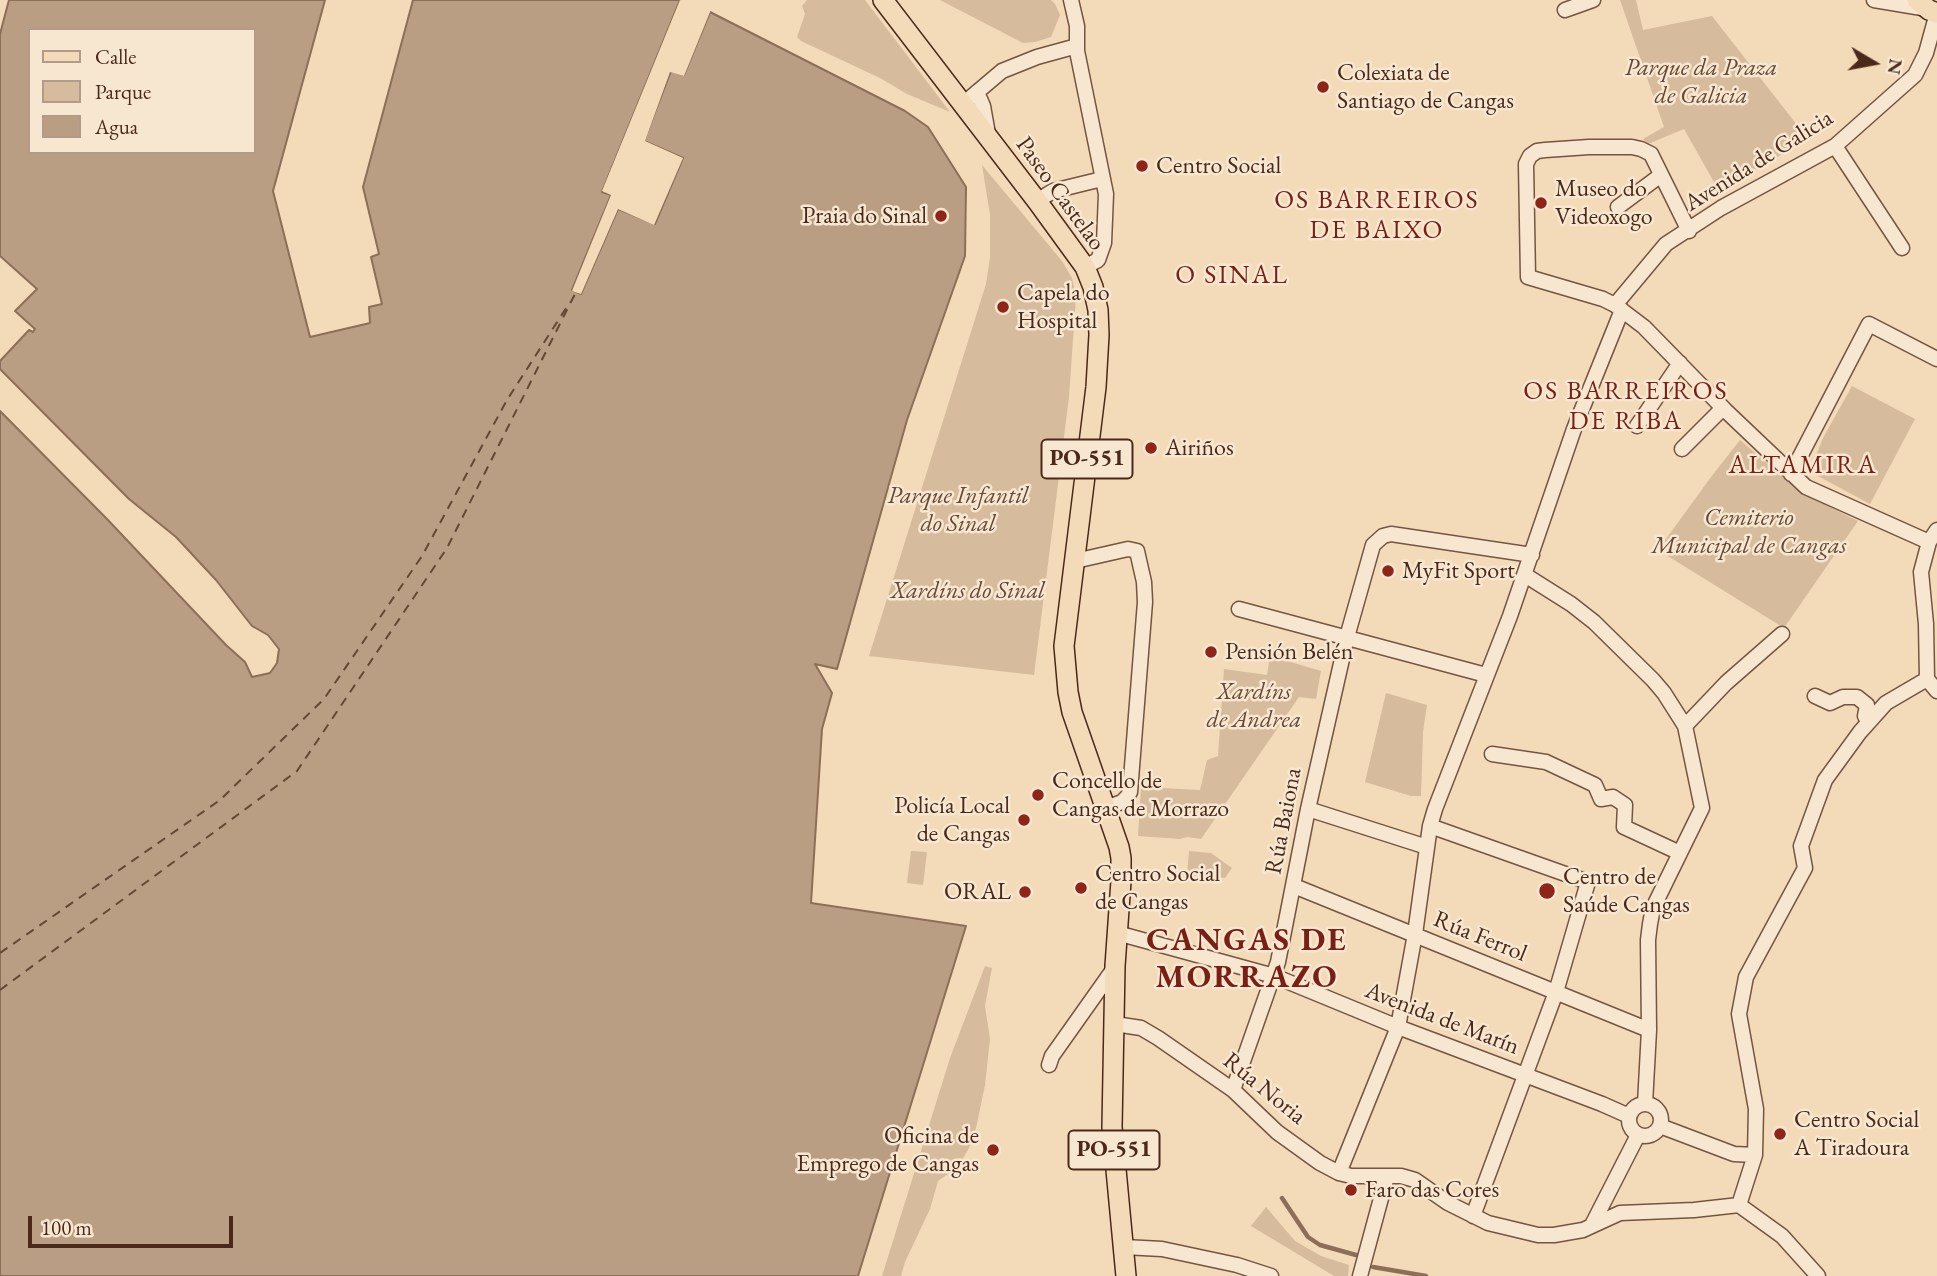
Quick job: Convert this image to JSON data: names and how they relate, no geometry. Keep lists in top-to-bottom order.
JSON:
{
  "streets": {
    "main road": ["Paseo Castelao", "PO-551"],
    "street": [
      "Avenida de Galicia",
      "Rúa Baiona",
      "Rúa Ferrol",
      "Avenida de Marín",
      "Rúa Noria"
    ]
  },
  "crossings": [
    ["Avenida de Galicia", "Rúa Baiona"],
    ["Avenida de Galicia", "Rúa Ferrol"],
    ["Avenida de Galicia", "Avenida de Marín"],
    ["Avenida de Galicia", "Rúa Noria"],
    ["Paseo Castelao", "PO-551"],
    ["Paseo Castelao", "Avenida de Marín"],
    ["PO-551", "Avenida de Marín"],
    ["PO-551", "Rúa Noria"],
    ["Rúa Baiona", "Rúa Ferrol"],
    ["Rúa Baiona", "Avenida de Marín"],
    ["Rúa Baiona", "Rúa Noria"]
  ],
  "districts": [
    "OS BARREIROS DE BAIXO",
    "O SINAL",
    "OS BARREIROS DE RIBA",
    "ALTAMIRA",
    "CANGAS DE MORRAZO"
  ],
  "parks": [
    "Parque da Praza de Galicia",
    "Parque Infantil do Sinal",
    "Cemiterio Municipal de Cangas",
    "Xardíns do Sinal",
    "Xardíns de Andrea"
  ],
  "places": [
    "Colexiata de Santiago de Cangas",
    "Centro Social",
    "Museo do Videoxogo",
    "Praia do Sinal",
    "Capela do Hospital",
    "Airiños",
    "MyFit Sport",
    "Pensión Belén",
    "Concello de Cangas de Morrazo",
    "Policía Local de Cangas",
    "Centro Social de Cangas",
    "Centro de Saúde Cangas",
    "ORAL",
    "Centro Social A Tiradoura",
    "Oficina de Emprego de Cangas",
    "Faro das Cores"
  ],
  "legend": ["Calle", "Parque", "Agua"],
  "scale_bar": "100 m",
  "north": "right"
}
